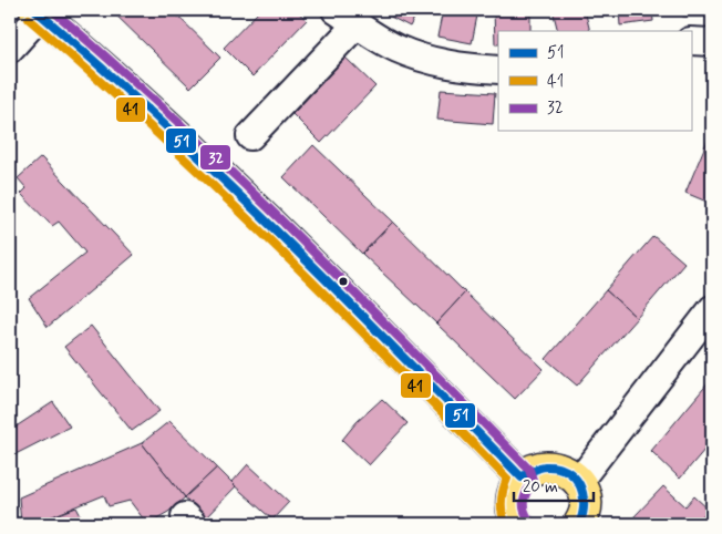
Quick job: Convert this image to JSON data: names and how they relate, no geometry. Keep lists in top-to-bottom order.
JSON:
{
  "lines": ["transit line 51", "transit line 32", "transit line 41"],
  "legend": ["51", "41", "32"],
  "scale_bar": "20 m"
}
